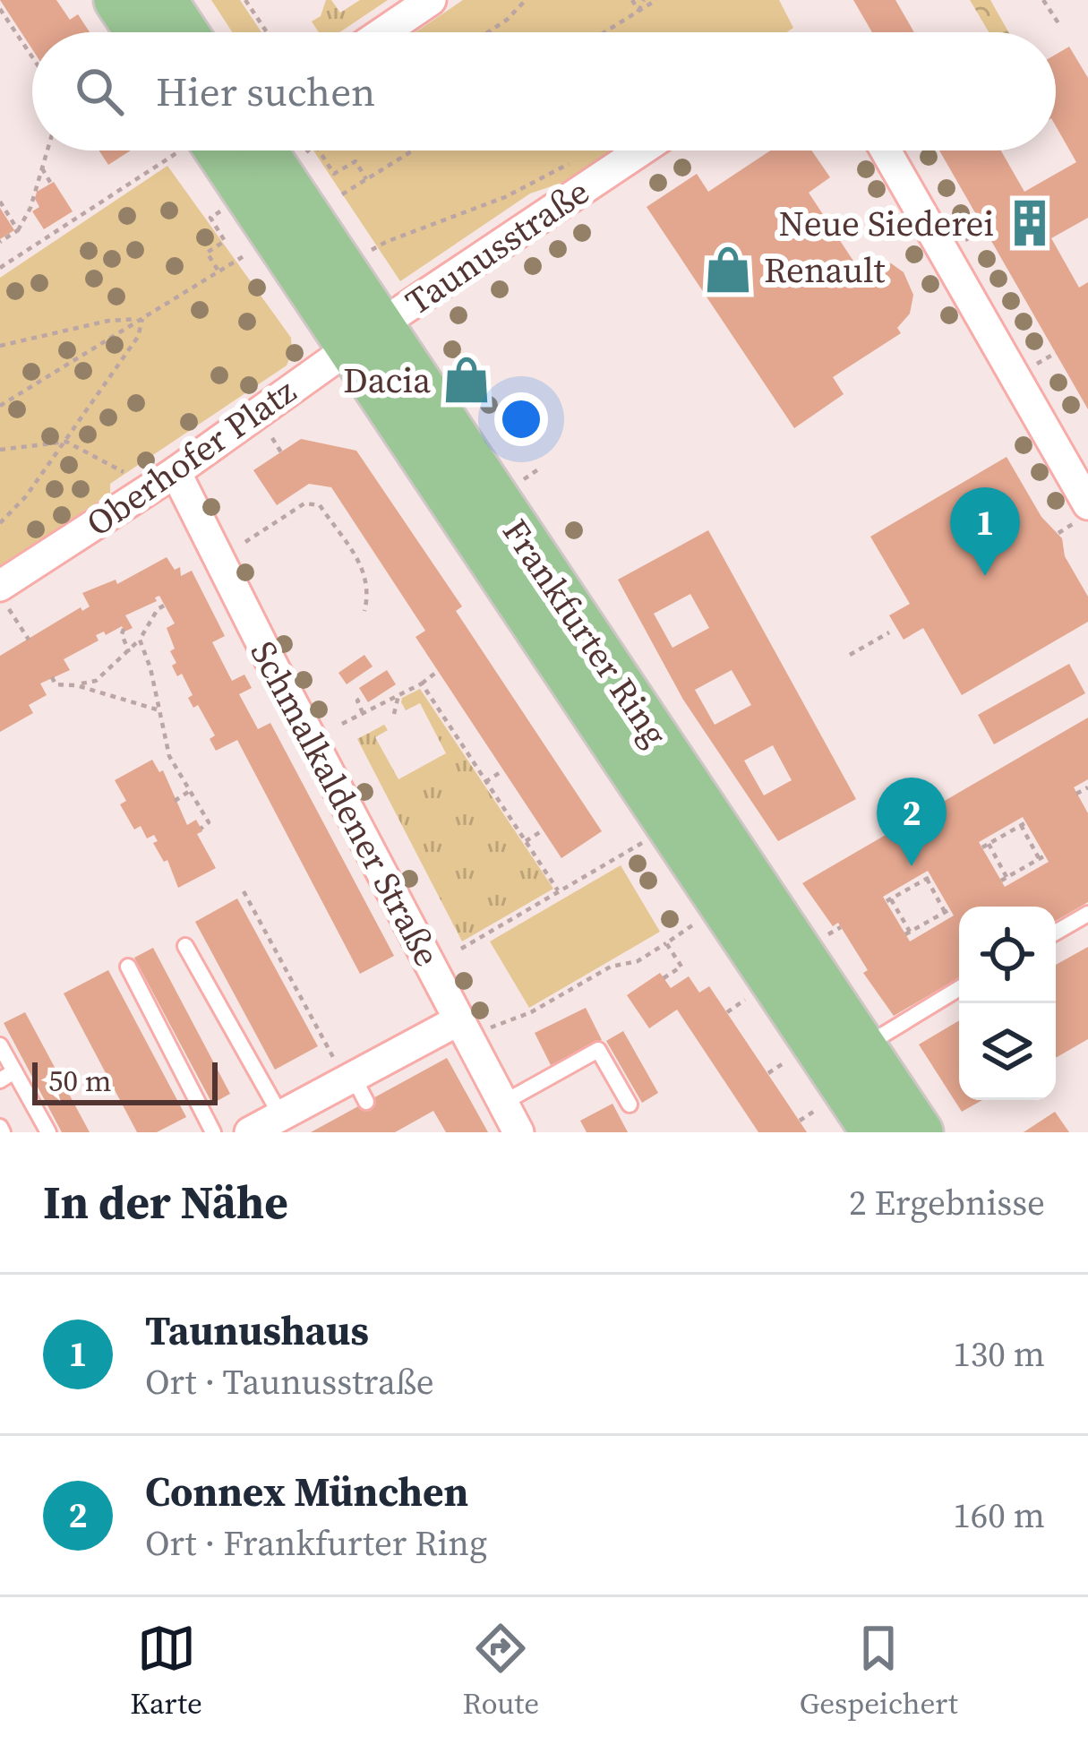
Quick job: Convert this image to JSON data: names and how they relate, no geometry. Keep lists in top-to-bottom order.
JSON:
{
  "streets": {
    "main road": ["Frankfurter Ring"],
    "street": ["Taunusstraße", "Oberhofer Platz", "Schmalkaldener Straße"]
  },
  "crossings": [
    ["Taunusstraße", "Oberhofer Platz"],
    ["Taunusstraße", "Frankfurter Ring"],
    ["Oberhofer Platz", "Frankfurter Ring"],
    ["Oberhofer Platz", "Schmalkaldener Straße"]
  ],
  "places": {
    "building": ["Neue Siederei"],
    "shop": ["Renault", "Dacia"]
  },
  "scale_bar": "50 m",
  "page": {
    "search": "Hier suchen",
    "pins": ["1", "2"],
    "scale": "50 m",
    "heading": ["In der Nähe", "2 Ergebnisse"],
    "list": [
      {
        "mark": "1",
        "name": "Taunushaus",
        "note": "Ort · Taunusstraße",
        "value": "130 m"
      },
      {
        "mark": "2",
        "name": "Connex München",
        "note": "Ort · Frankfurter Ring",
        "value": "160 m"
      }
    ],
    "nav": ["Karte", "Route", "Gespeichert"]
  }
}
